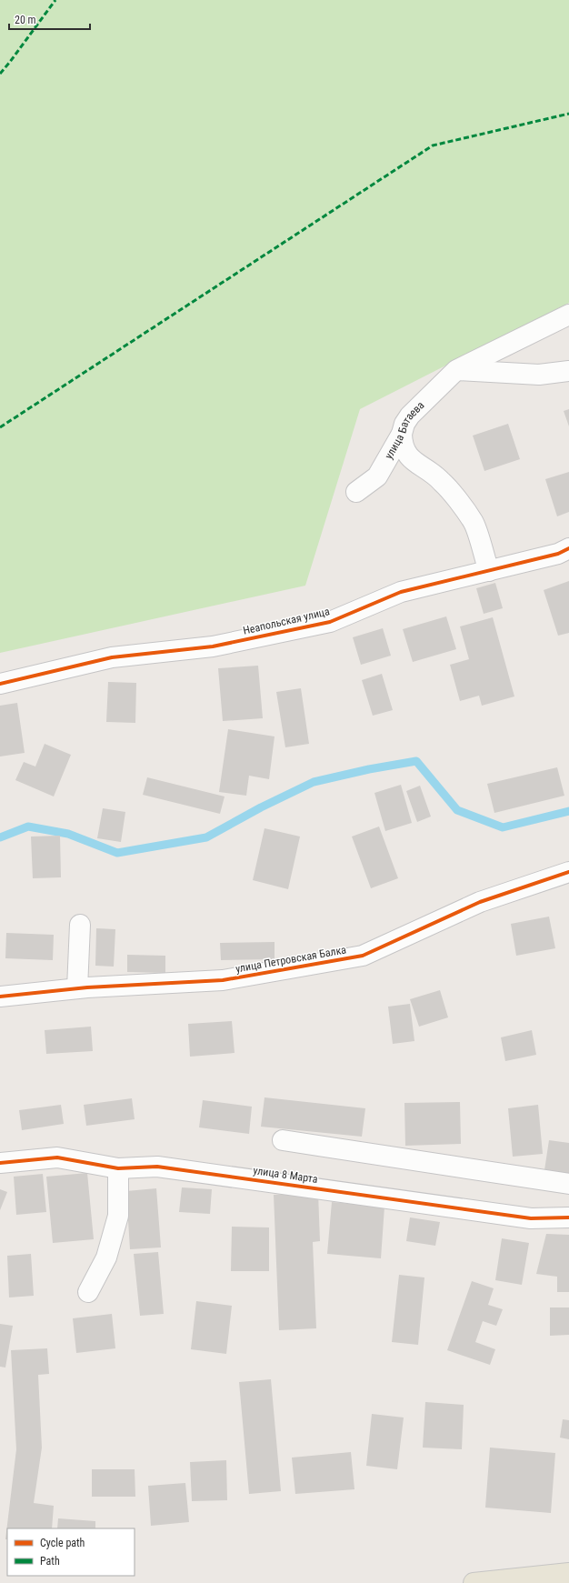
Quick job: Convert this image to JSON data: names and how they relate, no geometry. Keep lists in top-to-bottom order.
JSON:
{
  "streets": {
    "street": [
      "улица Батаева",
      "Неапольская улица",
      "улица Петровская Балка",
      "улица 8 Марта"
    ]
  },
  "legend": ["Cycle path", "Path"],
  "scale_bar": "20 m"
}
